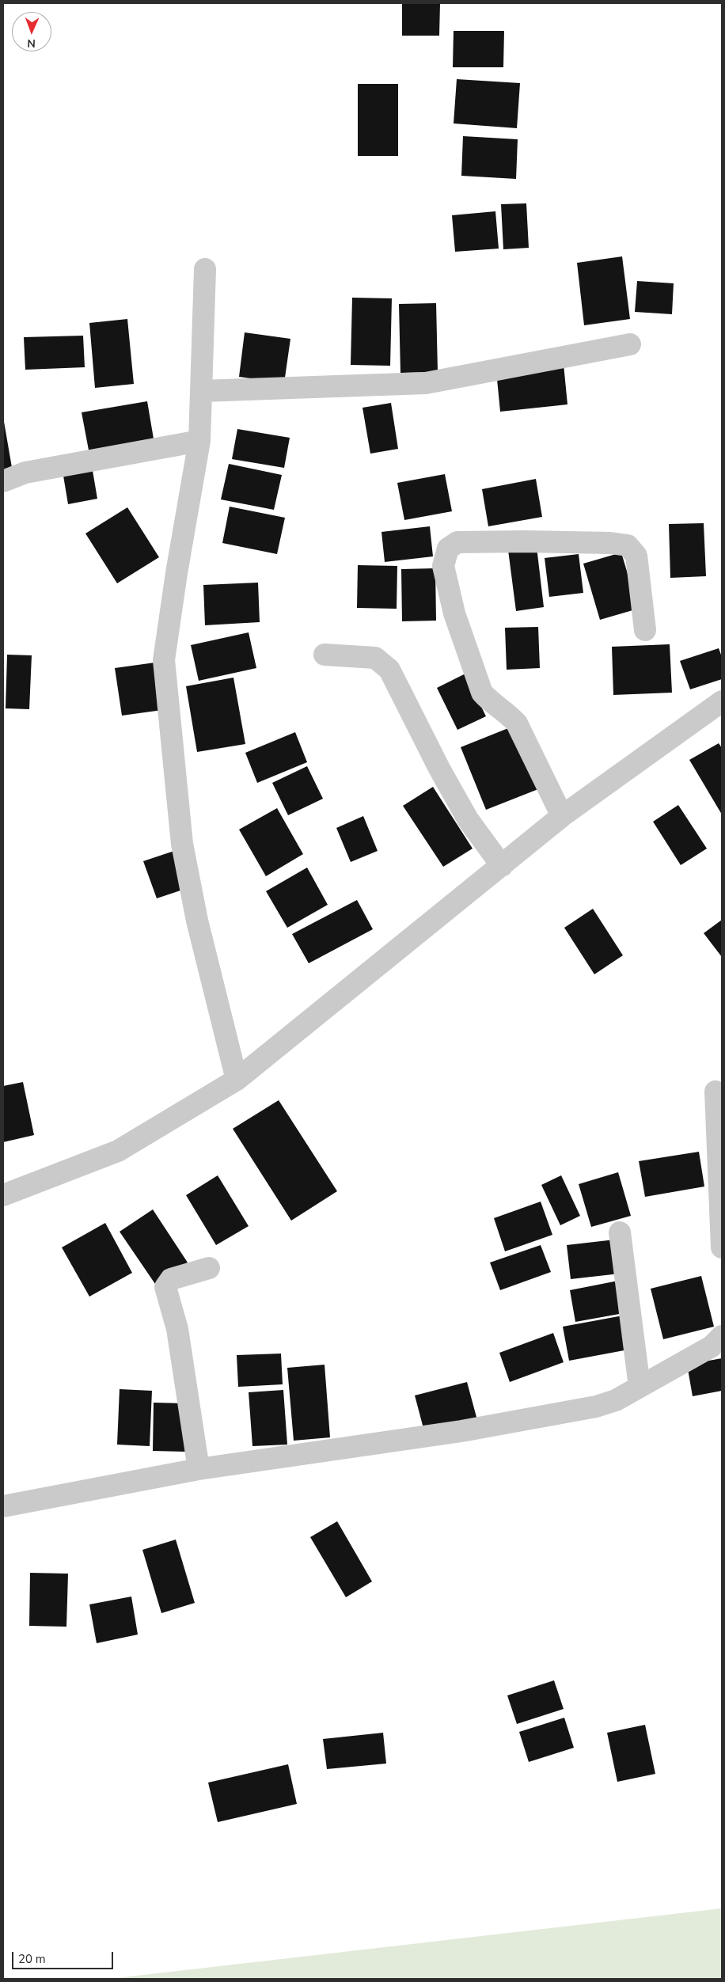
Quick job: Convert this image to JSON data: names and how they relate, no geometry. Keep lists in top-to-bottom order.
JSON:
{
  "scale_bar": "20 m",
  "north": "bottom"
}
